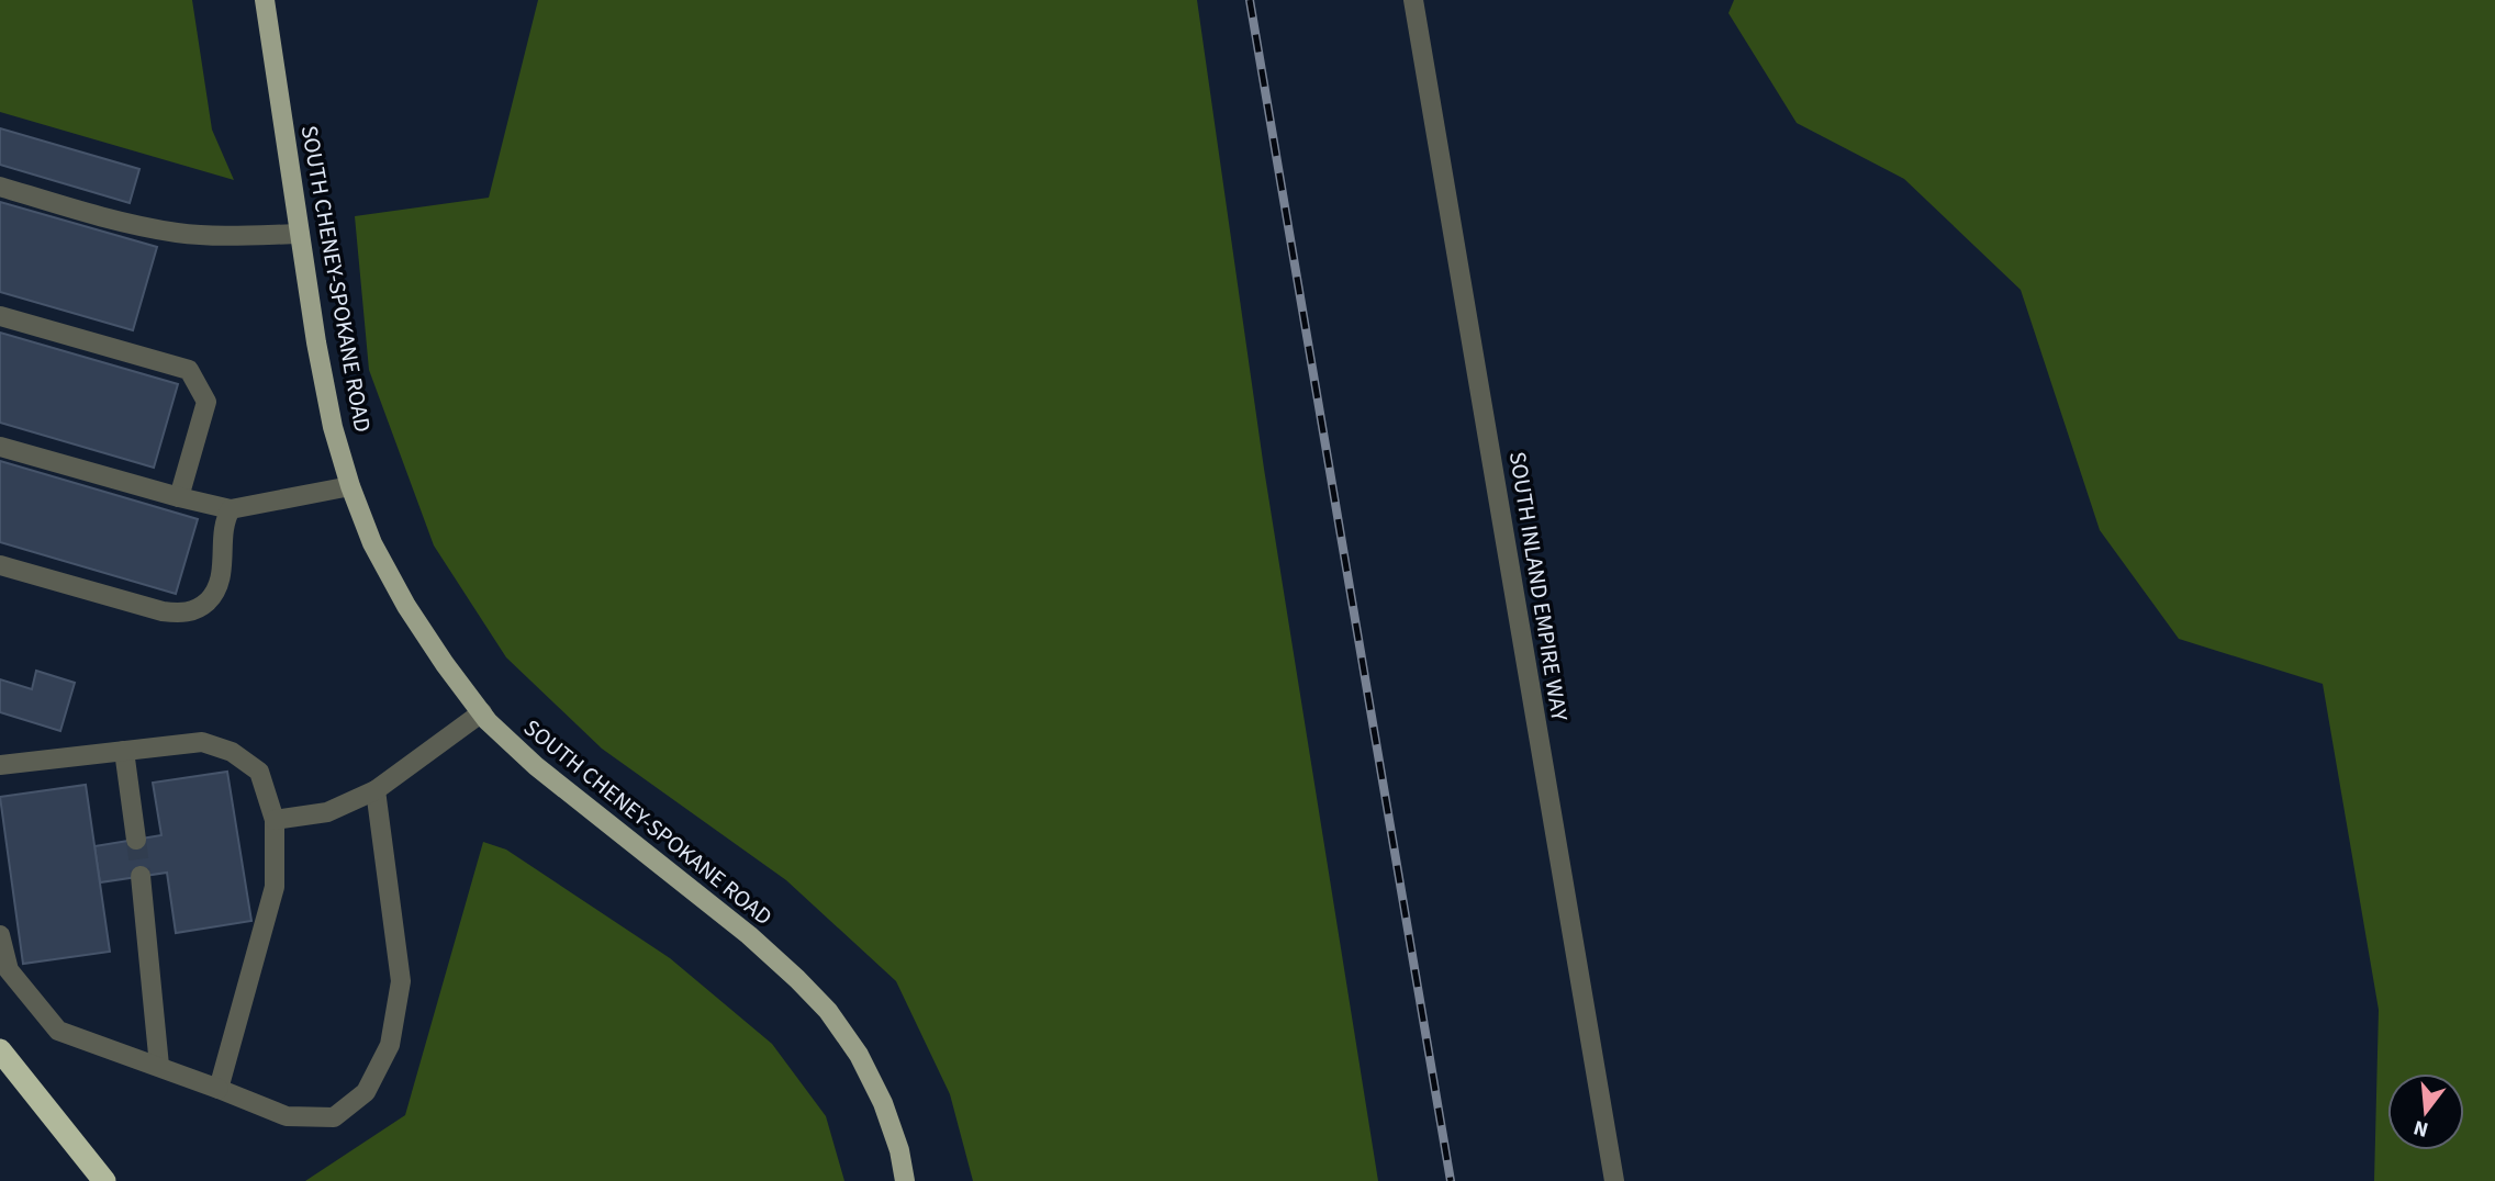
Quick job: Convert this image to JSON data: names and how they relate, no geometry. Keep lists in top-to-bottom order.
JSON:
{
  "streets": {
    "main road": ["SOUTH CHENEY-SPOKANE ROAD"],
    "street": ["SOUTH INLAND EMPIRE WAY"]
  },
  "north": "bottom"
}
